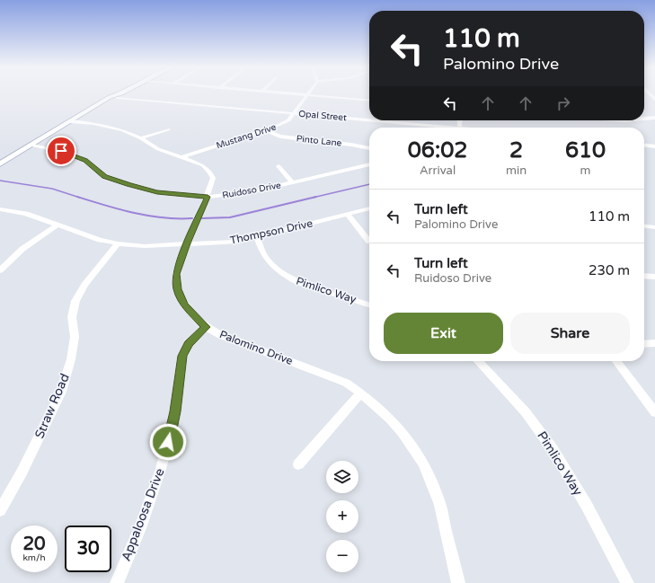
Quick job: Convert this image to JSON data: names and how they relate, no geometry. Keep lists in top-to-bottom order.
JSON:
{
  "streets": {
    "street": [
      "Opal Street",
      "Mustang Drive",
      "Pinto Lane",
      "Ruidoso Drive",
      "Thompson Drive",
      "Pimlico Way",
      "Palomino Drive",
      "Straw Road",
      "Appaloosa Drive"
    ]
  },
  "crossings": [
    ["Opal Street", "Mustang Drive"],
    ["Mustang Drive", "Pinto Lane"],
    ["Mustang Drive", "Palomino Drive"],
    ["Ruidoso Drive", "Palomino Drive"],
    ["Thompson Drive", "Pimlico Way"],
    ["Thompson Drive", "Palomino Drive"],
    ["Thompson Drive", "Straw Road"],
    ["Palomino Drive", "Appaloosa Drive"]
  ],
  "page": {
    "turn": ["110 m", "Palomino Drive"],
    "eta": [
      "06:02",
      "Arrival",
      "2",
      "min",
      "610",
      "m"
    ],
    "list": [
      {
        "name": "Turn left",
        "note": "Palomino Drive",
        "value": "110 m"
      },
      {
        "name": "Turn left",
        "note": "Ruidoso Drive",
        "value": "230 m"
      }
    ],
    "buttons": ["Exit", "Share"],
    "map_buttons": ["+", "−"],
    "speed": "20 km/h",
    "limit": "30"
  }
}
